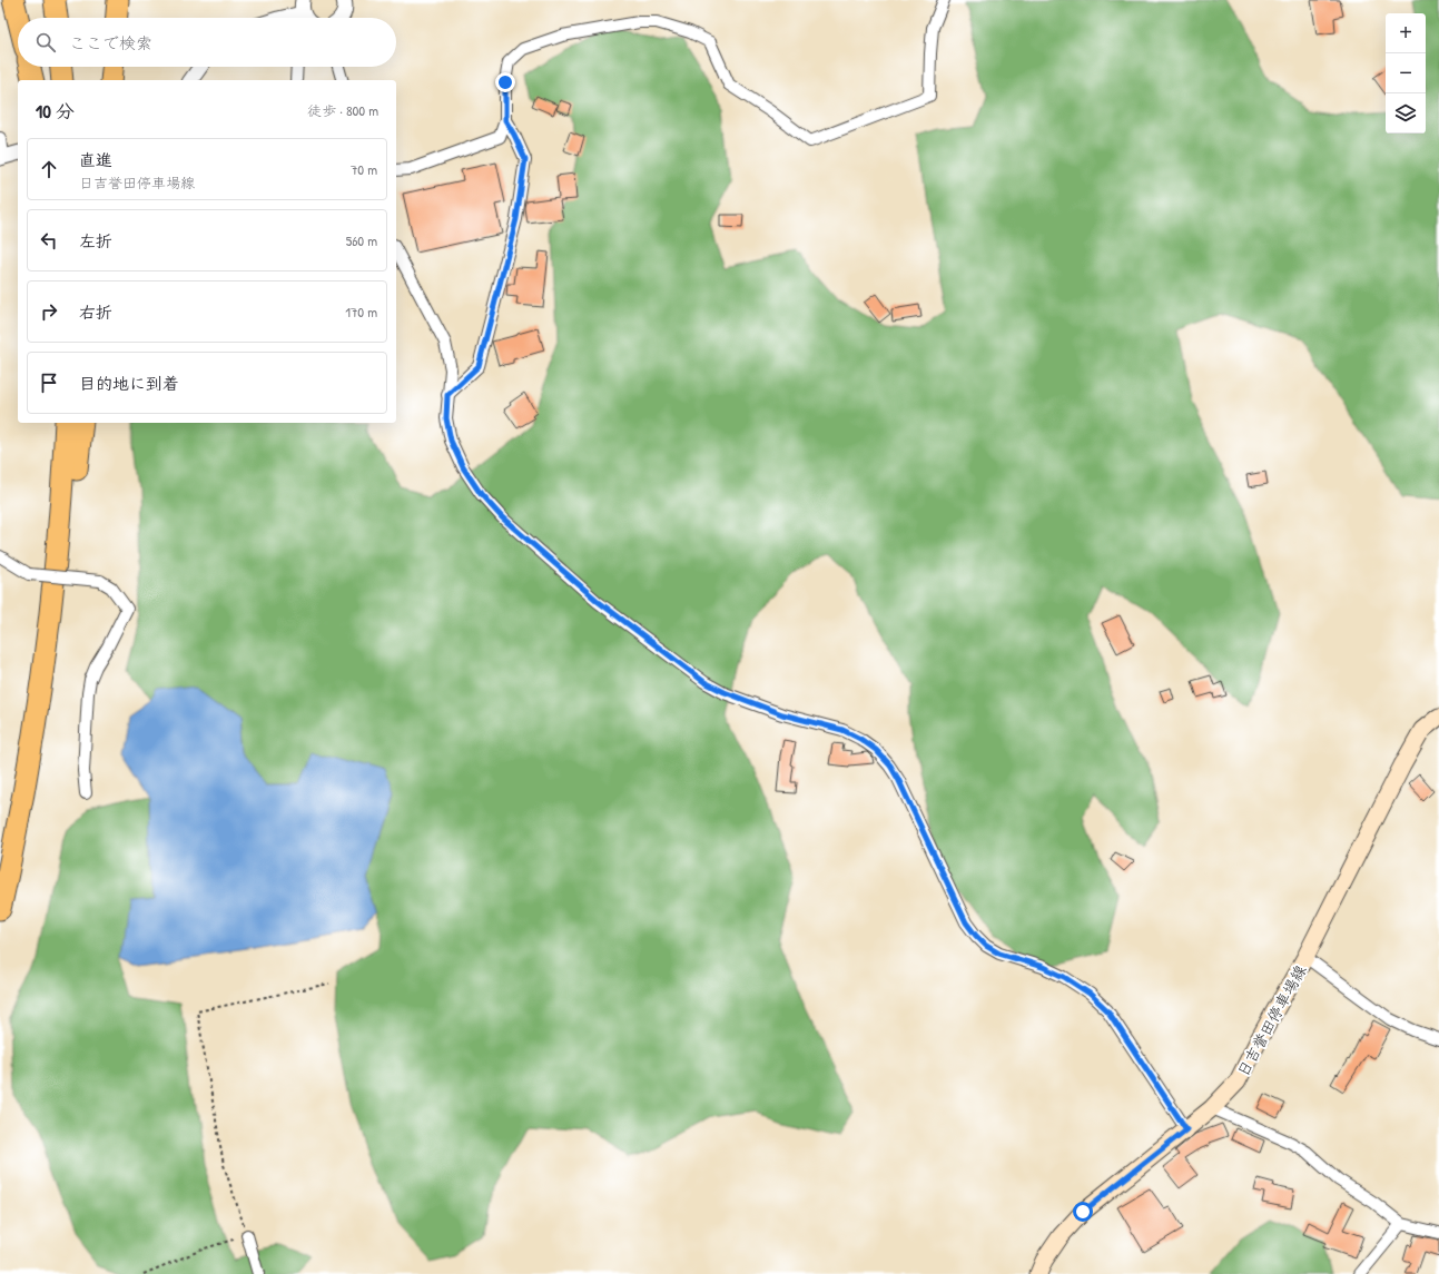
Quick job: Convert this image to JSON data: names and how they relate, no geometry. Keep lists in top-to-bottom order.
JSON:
{
  "streets": {
    "main road": ["日吉誉田停車場線"]
  },
  "page": {
    "map_buttons": ["+", "−"],
    "search": "ここで検索",
    "heading": ["10 分", "徒歩 · 800 m"],
    "list": [
      ["直進", "日吉誉田停車場線", "70 m"],
      ["左折", "560 m"],
      ["右折", "170 m"],
      "目的地に到着"
    ]
  }
}
